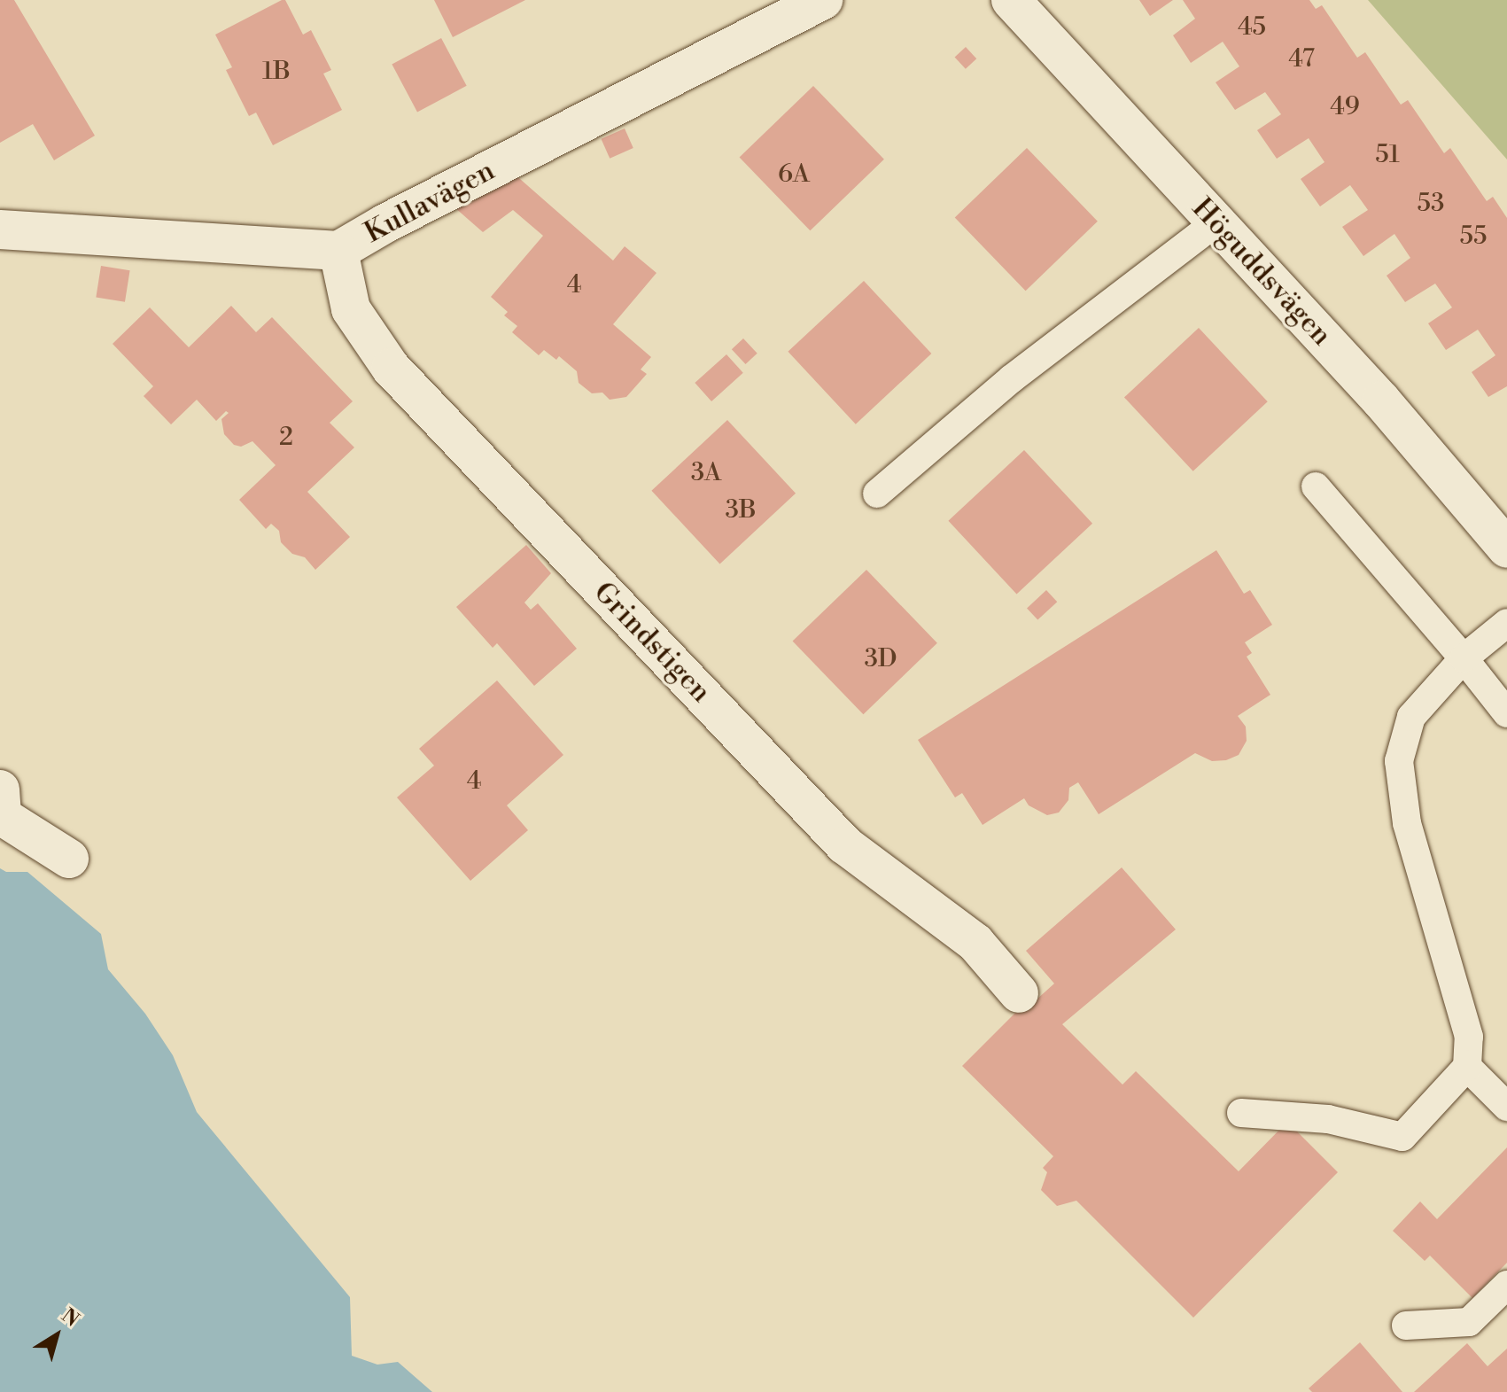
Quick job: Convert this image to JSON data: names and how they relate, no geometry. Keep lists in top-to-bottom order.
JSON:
{
  "streets": {
    "street": ["Kullavägen", "Höguddsvägen", "Grindstigen"]
  },
  "crossings": [
    ["Kullavägen", "Grindstigen"]
  ],
  "house_numbers": [
    "45",
    "47",
    "1B",
    "49",
    "51",
    "6A",
    "53",
    "55",
    "4",
    "2",
    "3A",
    "3B",
    "3D",
    "4"
  ],
  "north": "top right"
}
